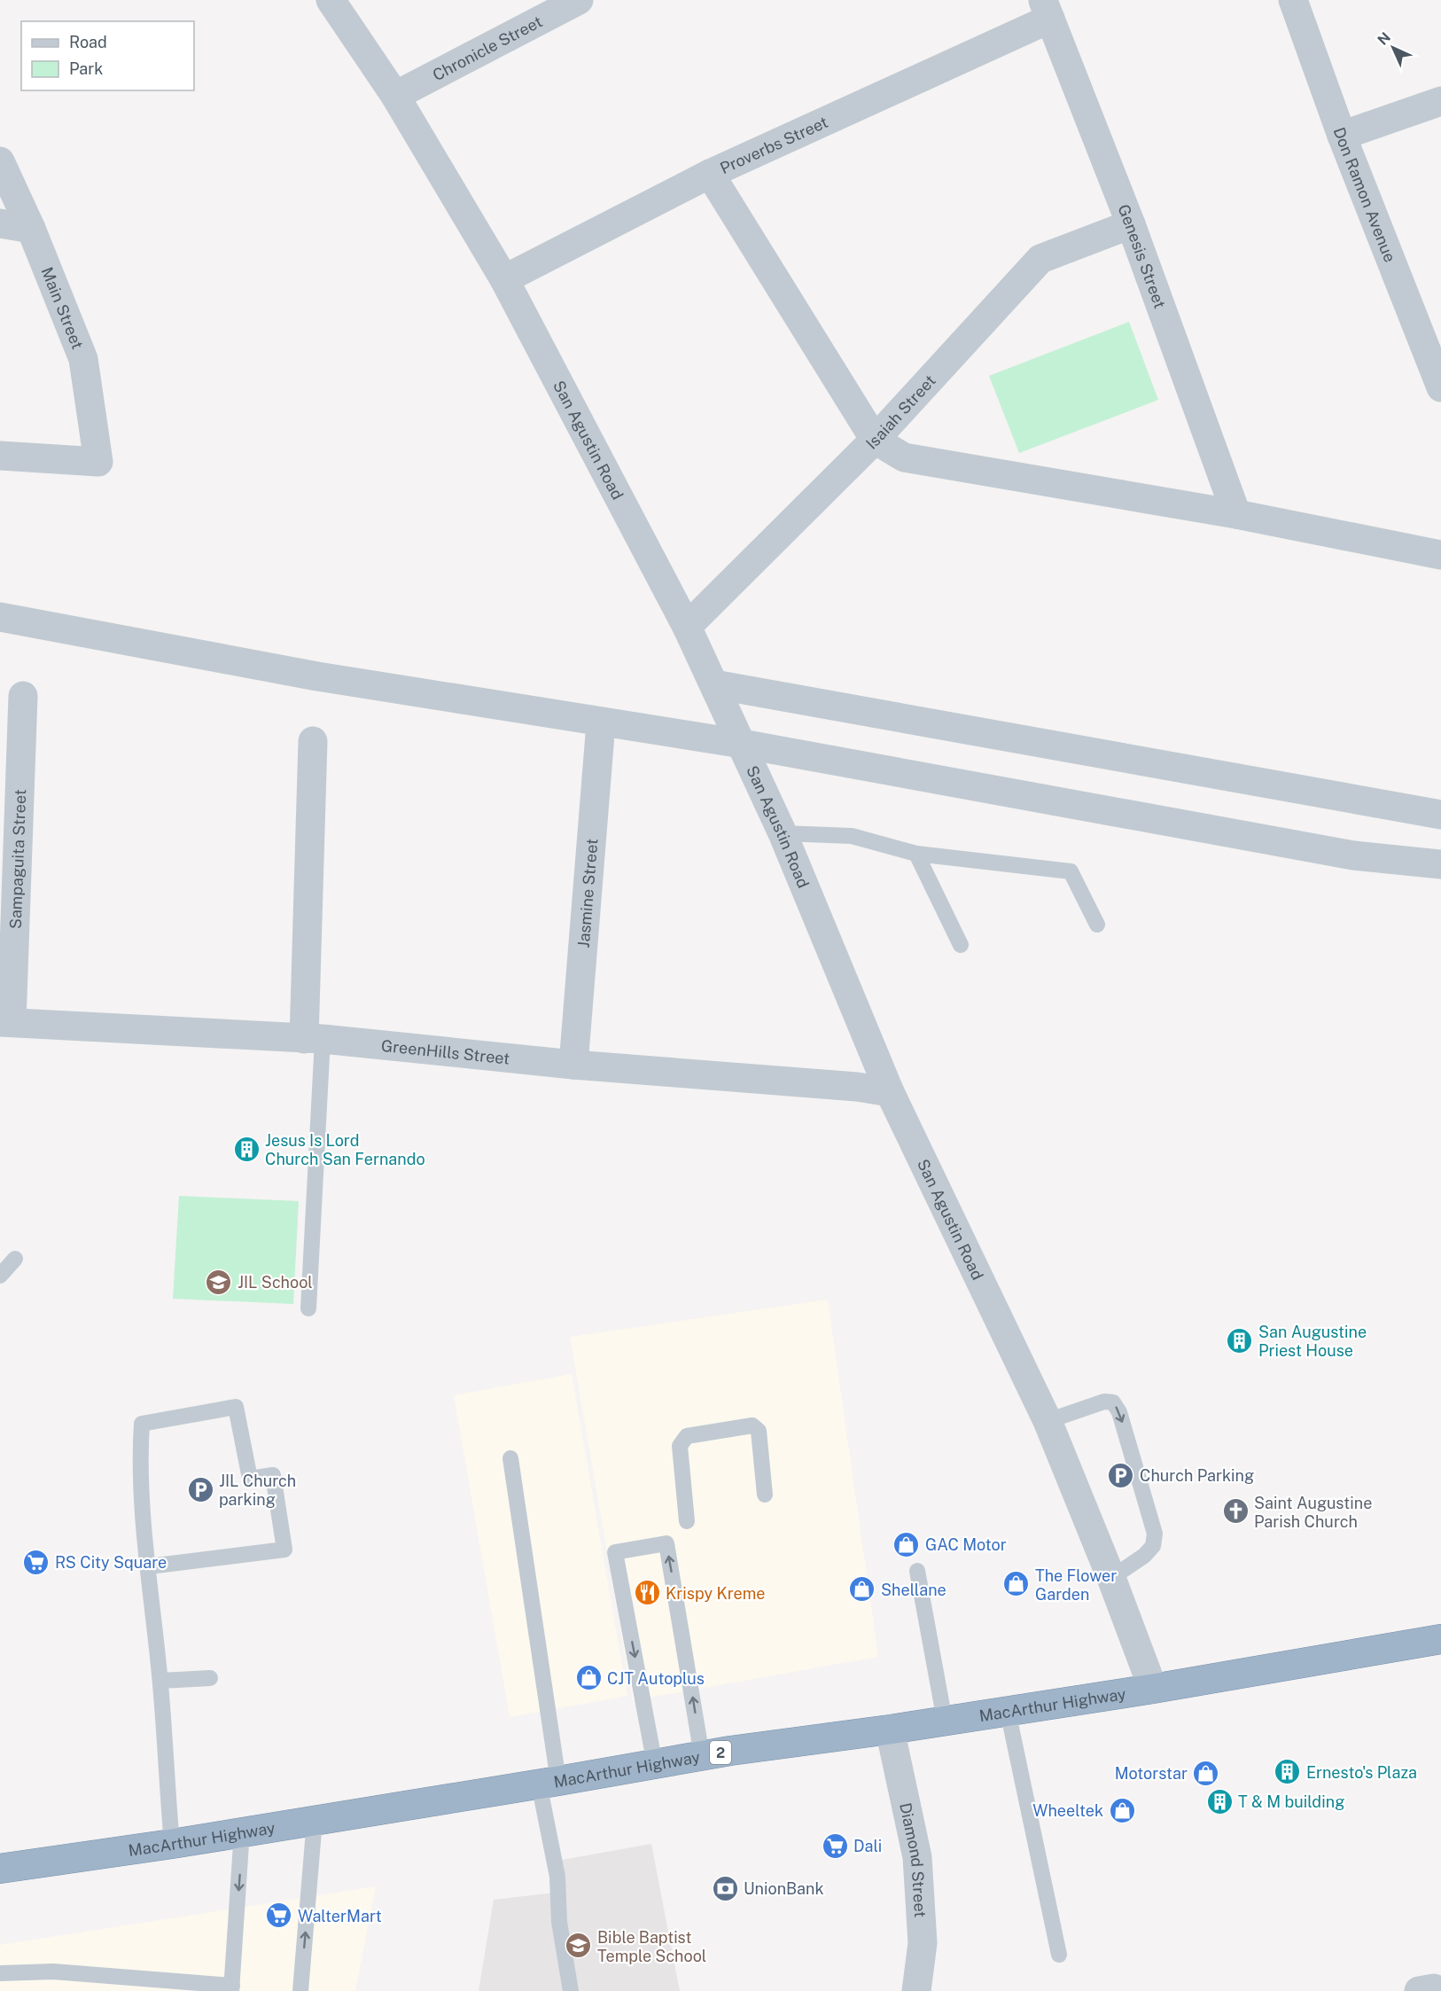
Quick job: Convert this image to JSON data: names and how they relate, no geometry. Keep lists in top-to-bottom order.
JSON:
{
  "streets": {
    "highway": ["MacArthur Highway", "2"],
    "street": [
      "Chronicle Street",
      "Proverbs Street",
      "Don Ramon Avenue",
      "Genesis Street",
      "Main Street",
      "Isaiah Street",
      "San Agustin Road",
      "Sampaguita Street",
      "Jasmine Street",
      "GreenHills Street",
      "Diamond Street"
    ]
  },
  "crossings": [
    ["Chronicle Street", "San Agustin Road"],
    ["Proverbs Street", "Genesis Street"],
    ["Proverbs Street", "San Agustin Road"],
    ["Genesis Street", "Isaiah Street"],
    ["Isaiah Street", "San Agustin Road"],
    ["San Agustin Road", "GreenHills Street"],
    ["San Agustin Road", "MacArthur Highway"],
    ["Sampaguita Street", "GreenHills Street"],
    ["Jasmine Street", "GreenHills Street"],
    ["MacArthur Highway", "Diamond Street"]
  ],
  "places": {
    "building": [
      "Jesus Is Lord Church San Fernando",
      "San Augustine Priest House",
      "Ernesto's Plaza",
      "T & M building"
    ],
    "school or university": ["JIL School", "Bible Baptist Temple School"],
    "parking": ["Church Parking", "JIL Church parking"],
    "church": ["Saint Augustine Parish Church"],
    "shop": [
      "GAC Motor",
      "The Flower Garden",
      "Shellane",
      "CJT Autoplus",
      "Motorstar",
      "Wheeltek"
    ],
    "supermarket": ["RS City Square", "Dali", "WalterMart"],
    "restaurant": ["Krispy Kreme"],
    "bank": ["UnionBank"]
  },
  "legend": ["Road", "Park"],
  "north": "top left"
}
